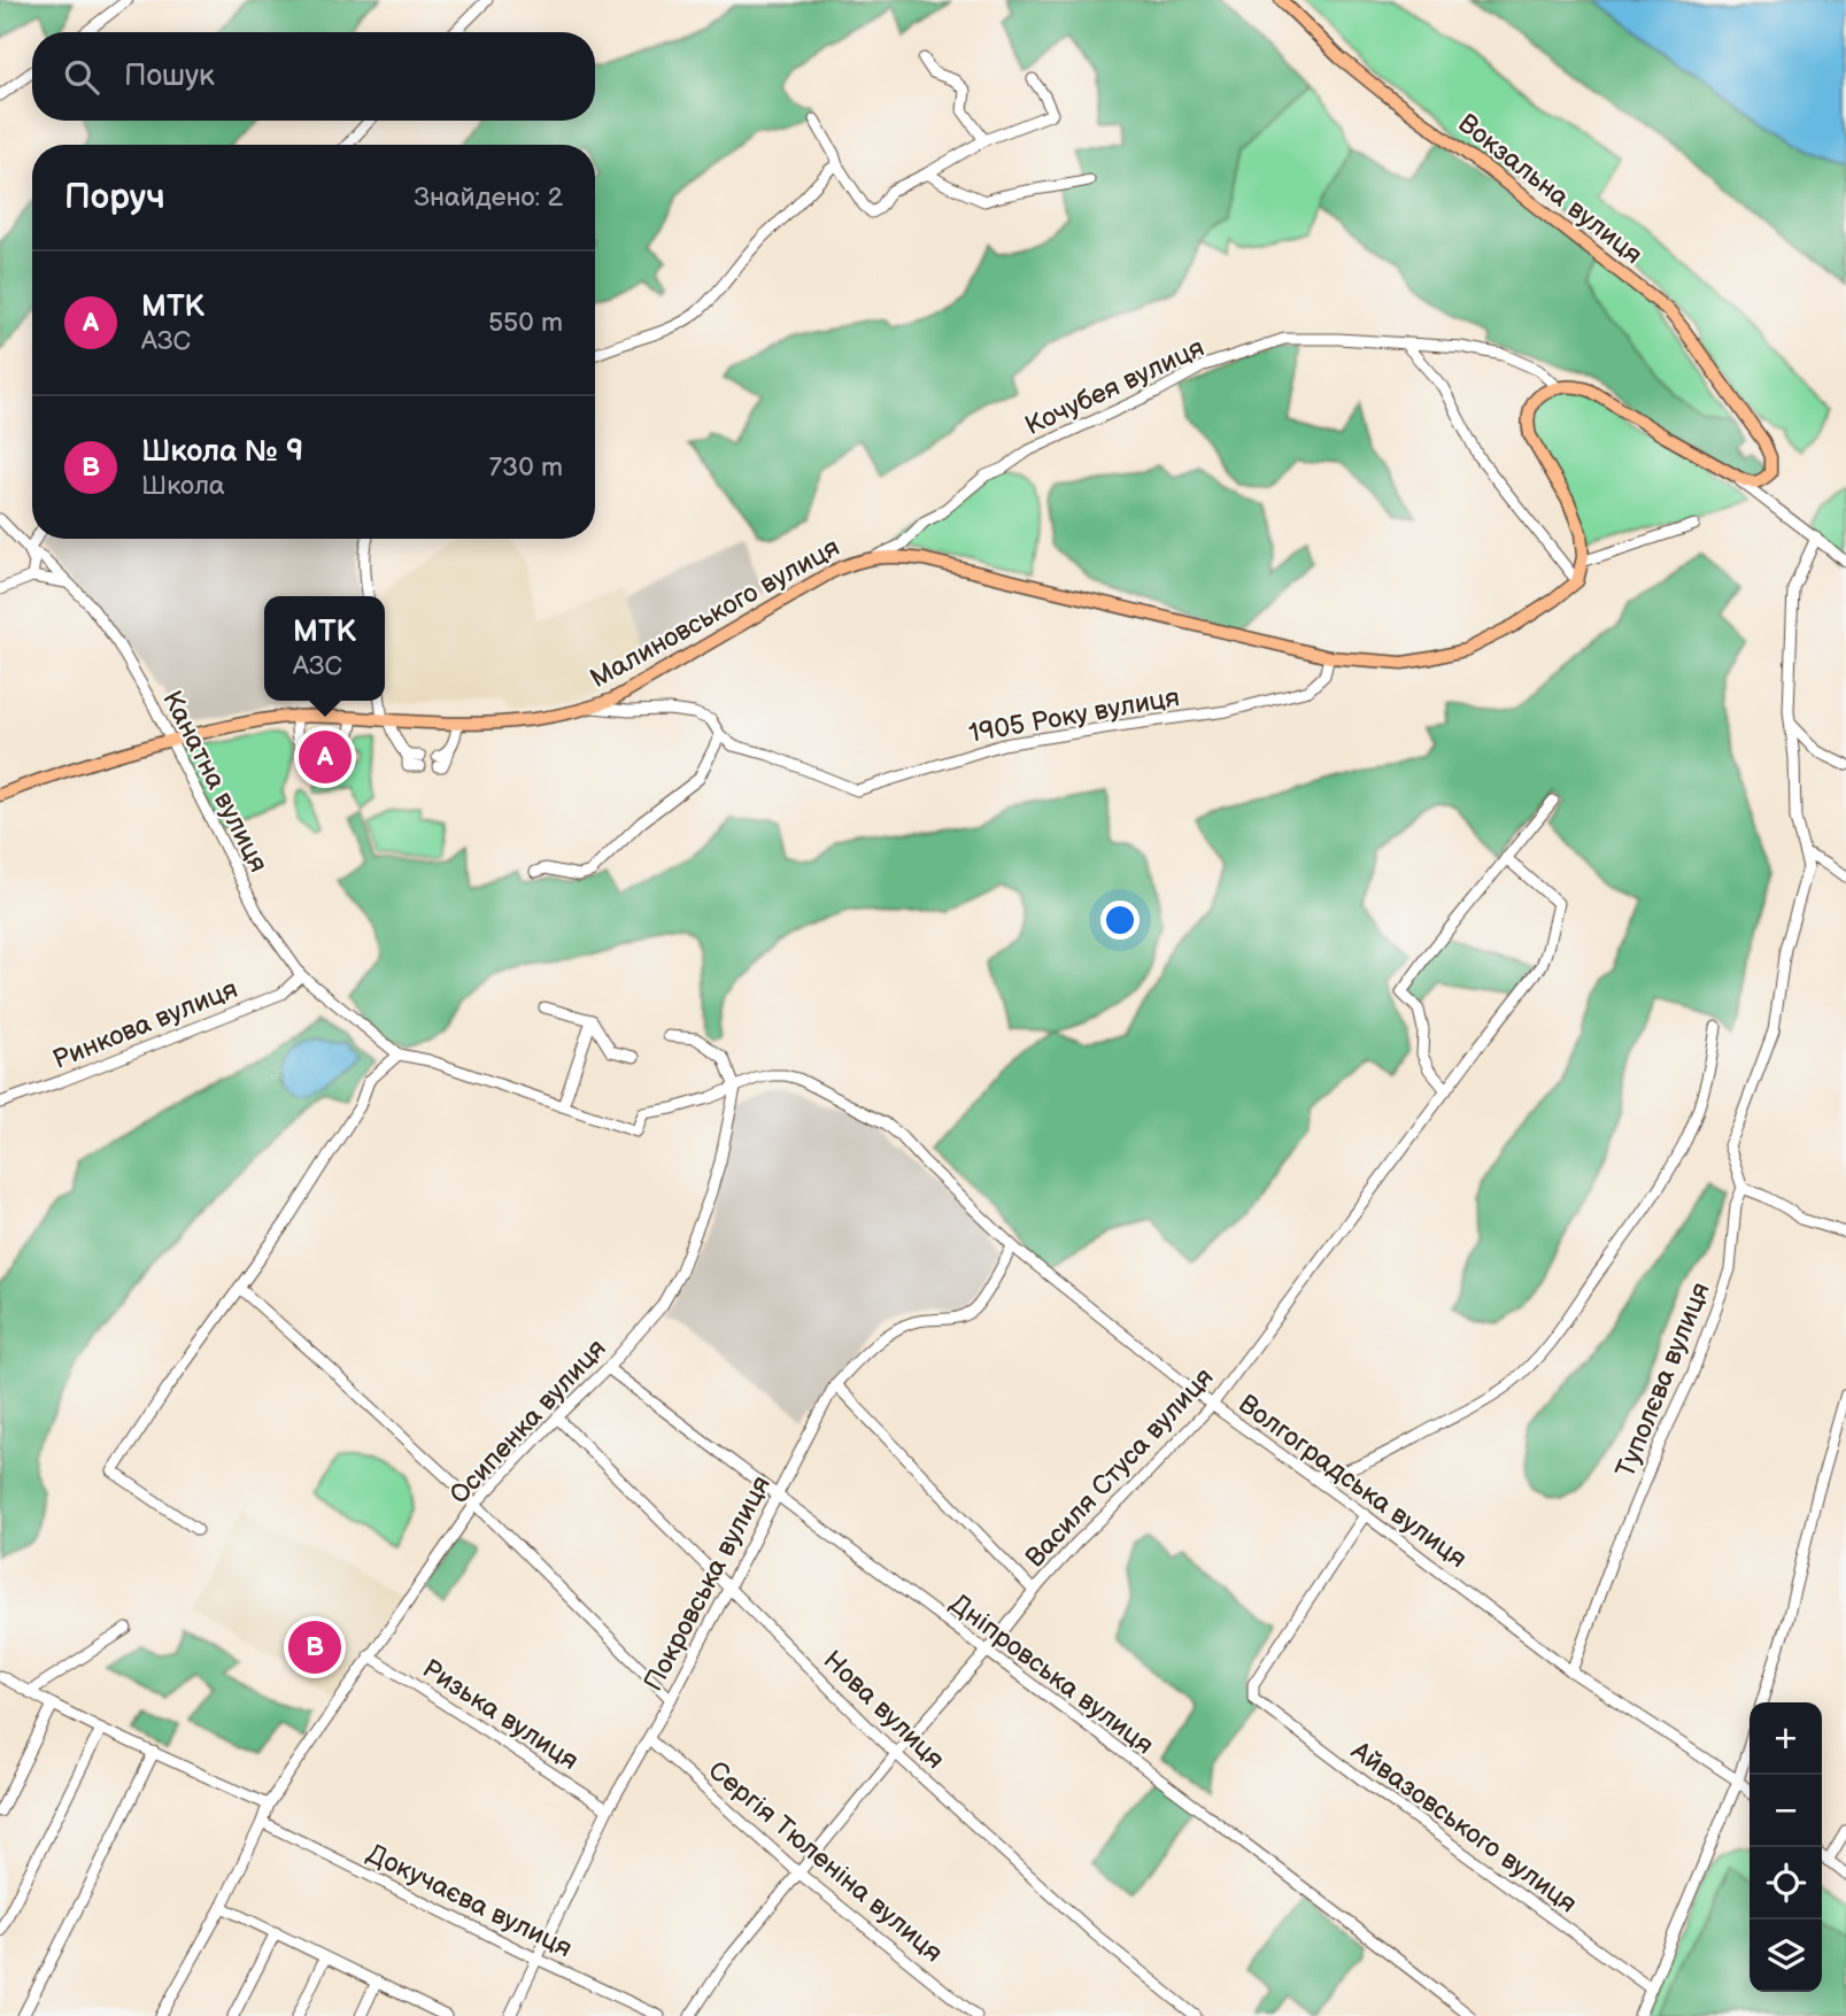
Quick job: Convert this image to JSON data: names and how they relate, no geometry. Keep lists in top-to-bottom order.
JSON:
{
  "streets": {
    "main road": ["Вокзальна вулиця", "Малиновського вулиця"],
    "street": [
      "Кочубея вулиця",
      "1905 Року вулиця",
      "Канатна вулиця",
      "Ринкова вулиця",
      "Туполєва вулиця",
      "Осипенка вулиця",
      "Василя Стуса вулиця",
      "Волгоградська вулиця",
      "Покровська вулиця",
      "Дніпровська вулиця",
      "Нова вулиця",
      "Ризька вулиця",
      "Айвазовського вулиця",
      "Сергія Тюленіна вулиця",
      "Докучаєва вулиця"
    ]
  },
  "crossings": [
    ["Кочубея вулиця", "Малиновського вулиця"],
    ["Малиновського вулиця", "1905 Року вулиця"],
    ["Малиновського вулиця", "Канатна вулиця"],
    ["Канатна вулиця", "Ринкова вулиця"],
    ["Канатна вулиця", "Осипенка вулиця"],
    ["Канатна вулиця", "Волгоградська вулиця"],
    ["Туполєва вулиця", "Волгоградська вулиця"],
    ["Осипенка вулиця", "Волгоградська вулиця"],
    ["Осипенка вулиця", "Дніпровська вулиця"],
    ["Осипенка вулиця", "Нова вулиця"],
    ["Осипенка вулиця", "Ризька вулиця"],
    ["Осипенка вулиця", "Докучаєва вулиця"],
    ["Василя Стуса вулиця", "Волгоградська вулиця"],
    ["Василя Стуса вулиця", "Дніпровська вулиця"],
    ["Василя Стуса вулиця", "Нова вулиця"],
    ["Василя Стуса вулиця", "Сергія Тюленіна вулиця"],
    ["Волгоградська вулиця", "Покровська вулиця"],
    ["Волгоградська вулиця", "Айвазовського вулиця"],
    ["Покровська вулиця", "Дніпровська вулиця"],
    ["Покровська вулиця", "Нова вулиця"],
    ["Покровська вулиця", "Ризька вулиця"],
    ["Покровська вулиця", "Сергія Тюленіна вулиця"],
    ["Покровська вулиця", "Докучаєва вулиця"]
  ],
  "page": {
    "search": "Пошук",
    "heading": ["Поруч", "Знайдено: 2"],
    "list": [
      {
        "mark": "A",
        "name": "МТК",
        "note": "АЗС",
        "value": "550 m"
      },
      {
        "mark": "B",
        "name": "Школа № 9",
        "note": "Школа",
        "value": "730 m"
      }
    ],
    "popup": ["МТК", "АЗС"],
    "pins": ["A", "B"],
    "map_buttons": ["+", "−"]
  }
}
